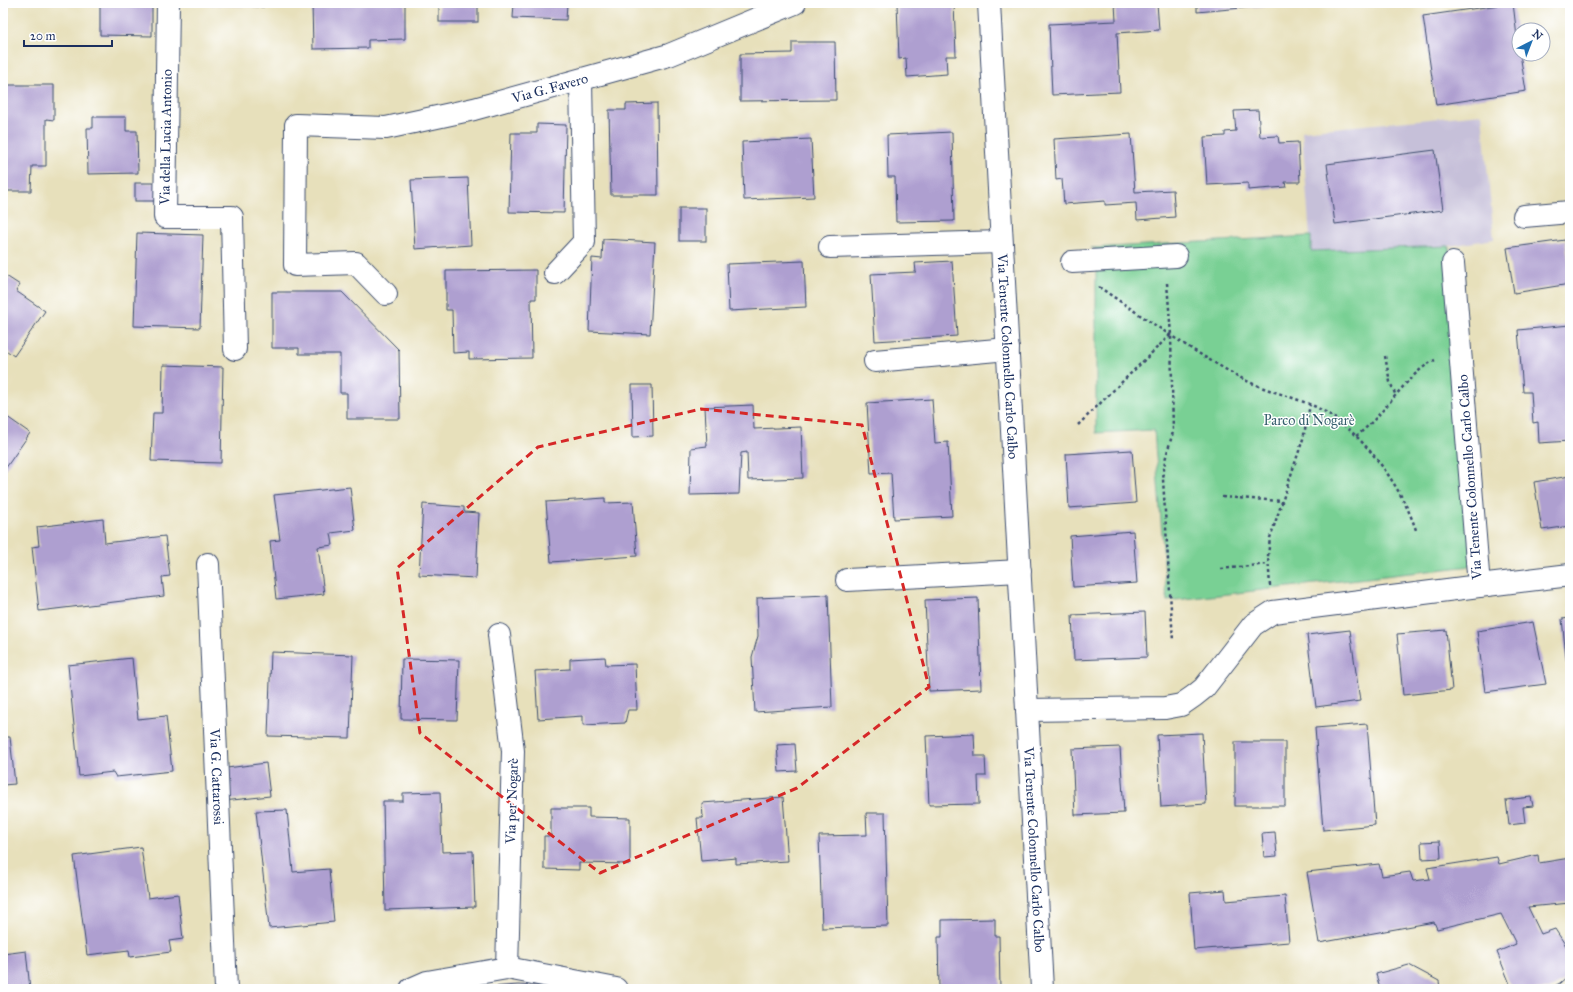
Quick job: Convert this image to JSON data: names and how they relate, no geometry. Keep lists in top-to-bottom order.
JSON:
{
  "streets": {
    "street": [
      "Via G. Favero",
      "Via della Lucia Antonio",
      "Via Tenente Colonnello Carlo Calbo",
      "Via G. Cattarossi",
      "Via per Nogarè"
    ]
  },
  "parks": ["Parco di Nogarè"],
  "scale_bar": "20 m",
  "north": "top right"
}
